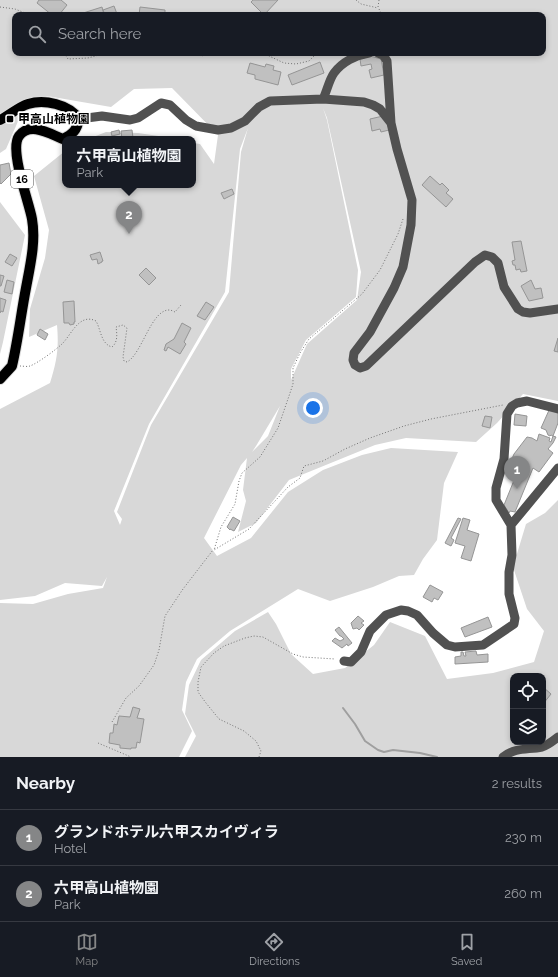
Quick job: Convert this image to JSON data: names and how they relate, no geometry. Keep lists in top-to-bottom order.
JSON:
{
  "streets": {
    "main road": ["16"]
  },
  "places": {
    "transit": ["甲高山植物園"]
  },
  "page": {
    "search": "Search here",
    "popup": ["六甲高山植物園", "Park"],
    "pins": ["2", "1"],
    "heading": ["Nearby", "2 results"],
    "list": [
      {
        "mark": "1",
        "name": "グランドホテル六甲スカイヴィラ",
        "note": "Hotel",
        "value": "230 m"
      },
      {
        "mark": "2",
        "name": "六甲高山植物園",
        "note": "Park",
        "value": "260 m"
      }
    ],
    "nav": ["Map", "Directions", "Saved"]
  }
}
